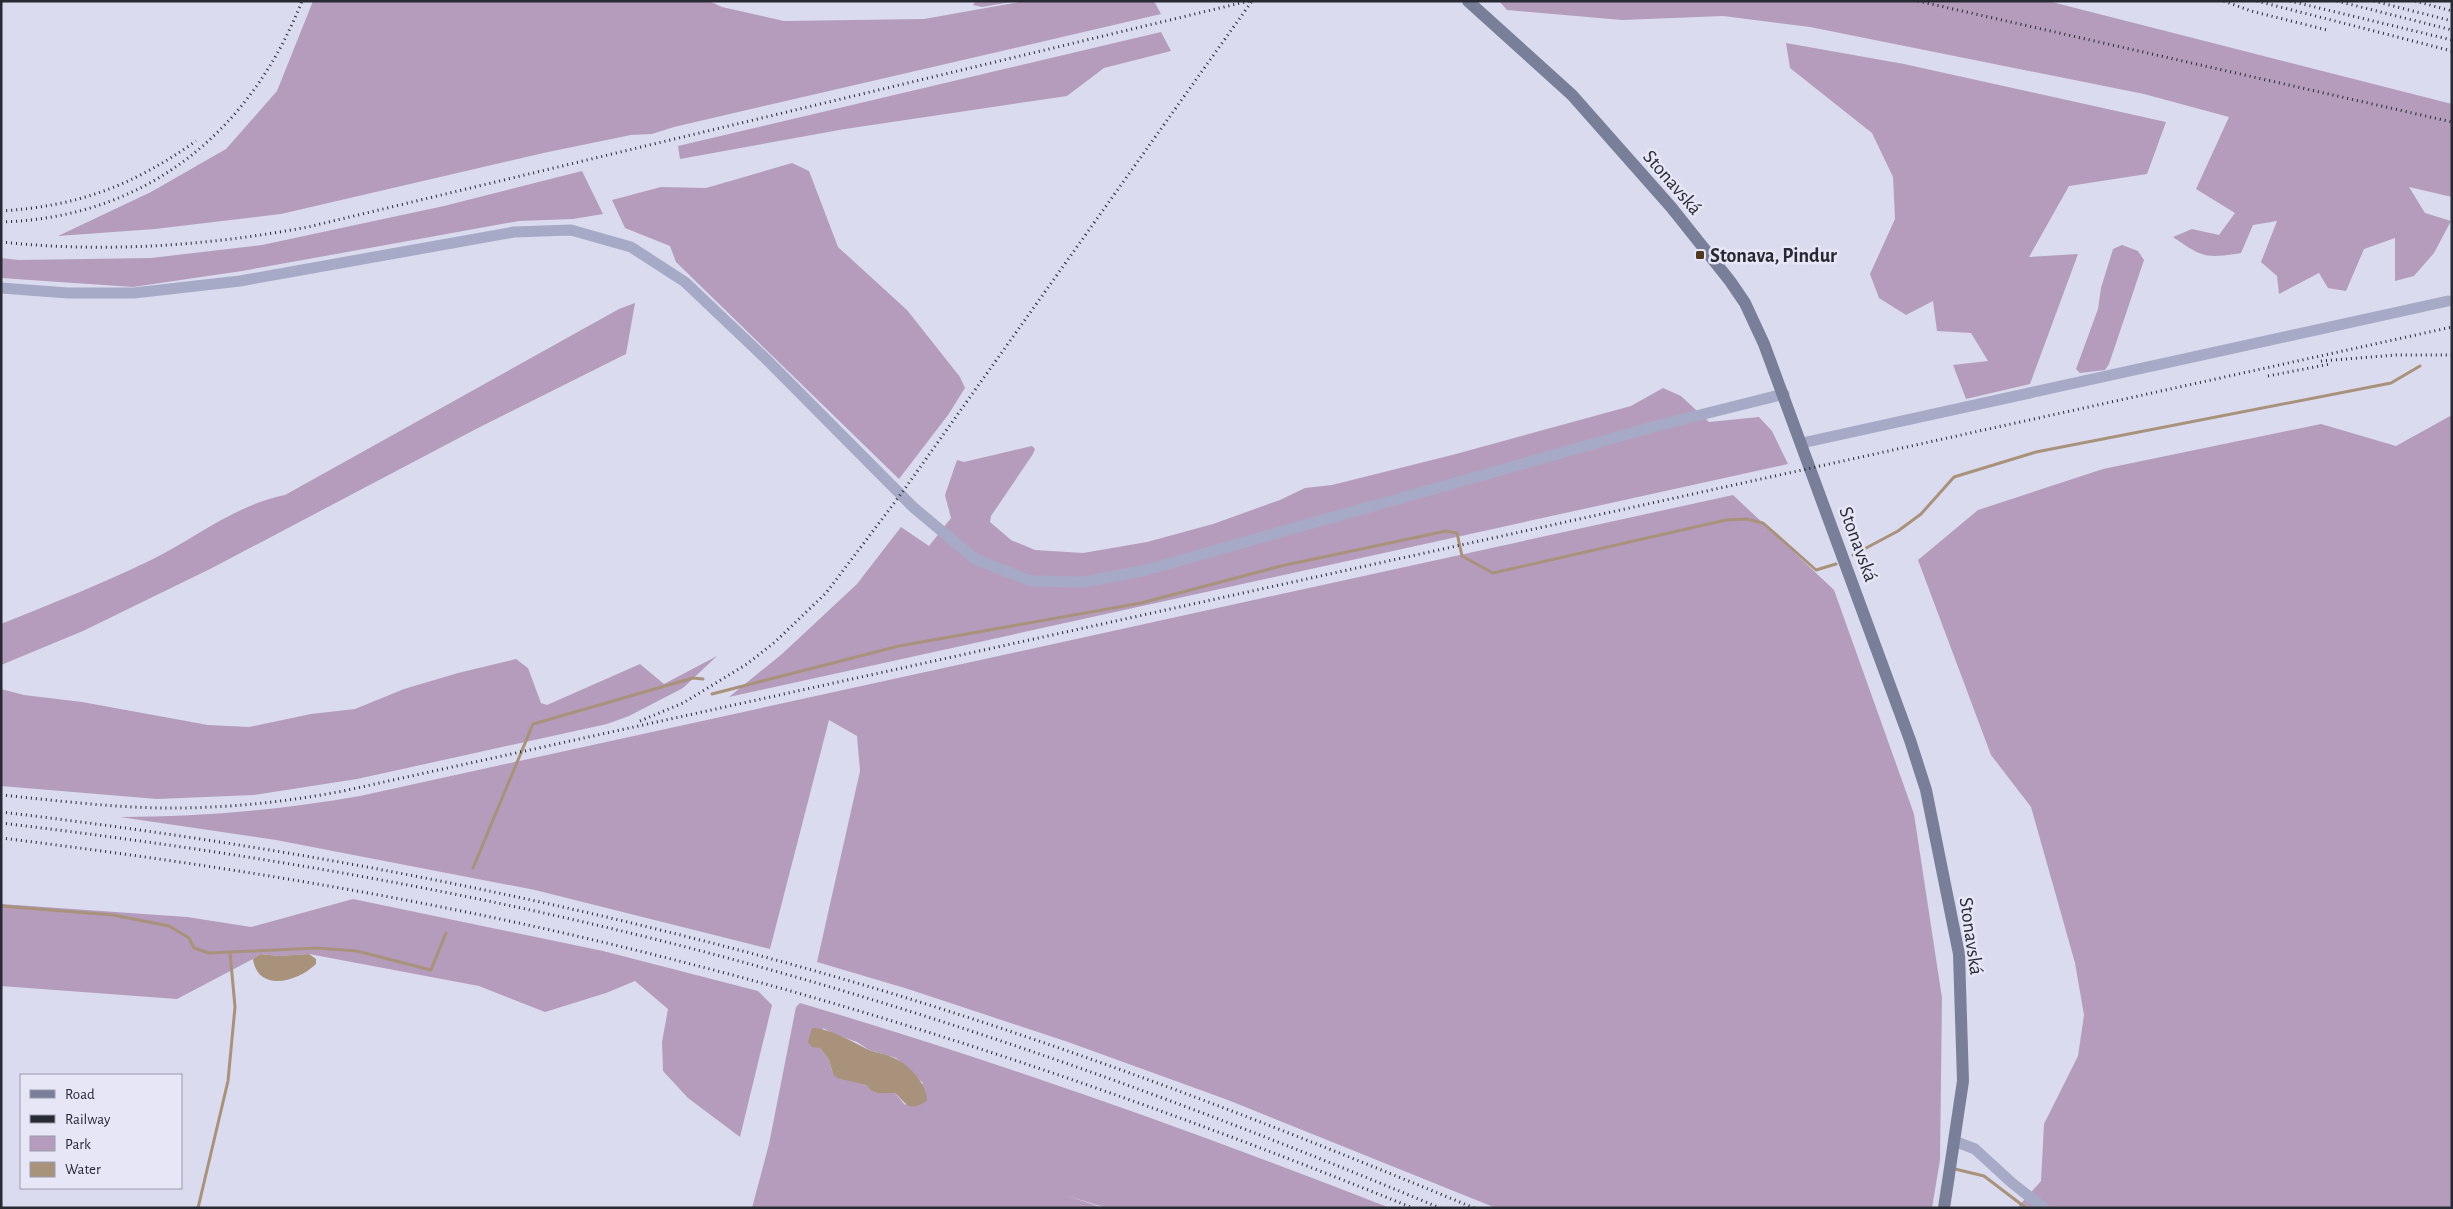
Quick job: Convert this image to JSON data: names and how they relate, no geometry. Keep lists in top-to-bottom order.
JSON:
{
  "streets": {
    "street": ["Stonavská"]
  },
  "places": {
    "transit": ["Stonava, Pindur"]
  },
  "legend": [
    "Road",
    "Railway",
    "Park",
    "Water"
  ]
}
